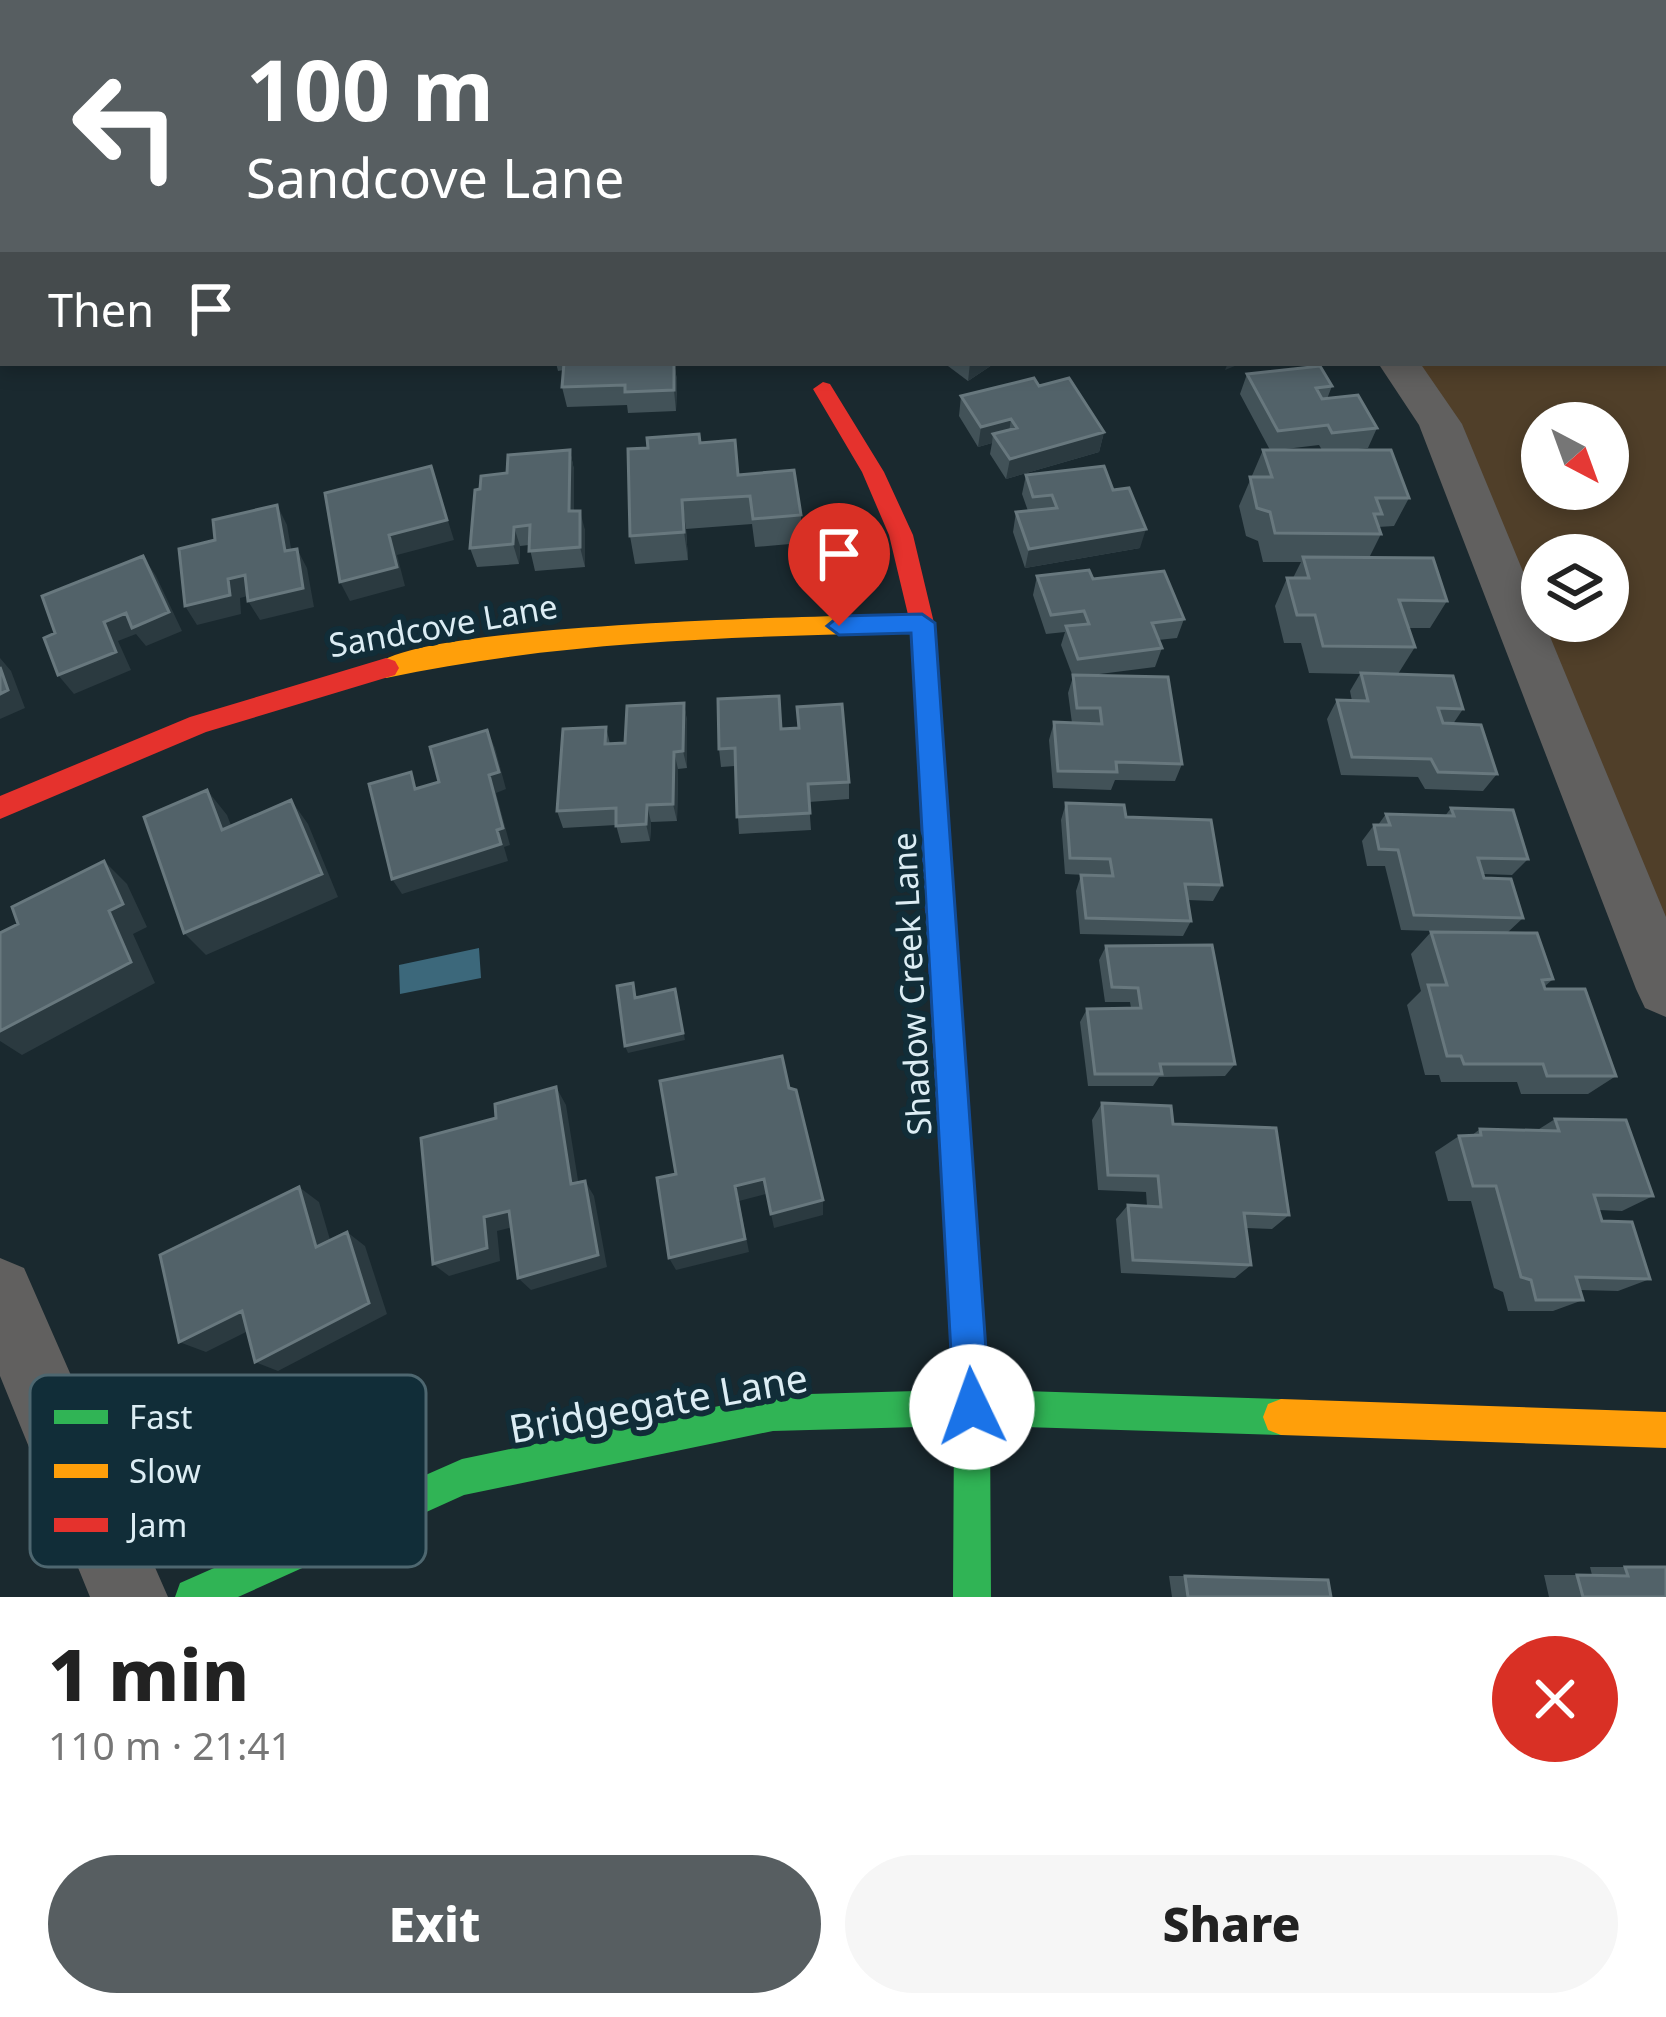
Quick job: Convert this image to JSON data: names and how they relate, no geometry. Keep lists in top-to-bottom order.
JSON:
{
  "streets": {
    "street": ["Sandcove Lane", "Shadow Creek Lane", "Bridgegate Lane"]
  },
  "crossings": [
    ["Sandcove Lane", "Shadow Creek Lane"],
    ["Shadow Creek Lane", "Bridgegate Lane"]
  ],
  "legend": ["Fast", "Slow", "Jam"],
  "north": "bottom right",
  "page": {
    "turn": ["100 m", "Sandcove Lane"],
    "then": "Then",
    "heading": ["1 min", "110 m · 21:41"],
    "buttons": ["Exit", "Share"]
  }
}
